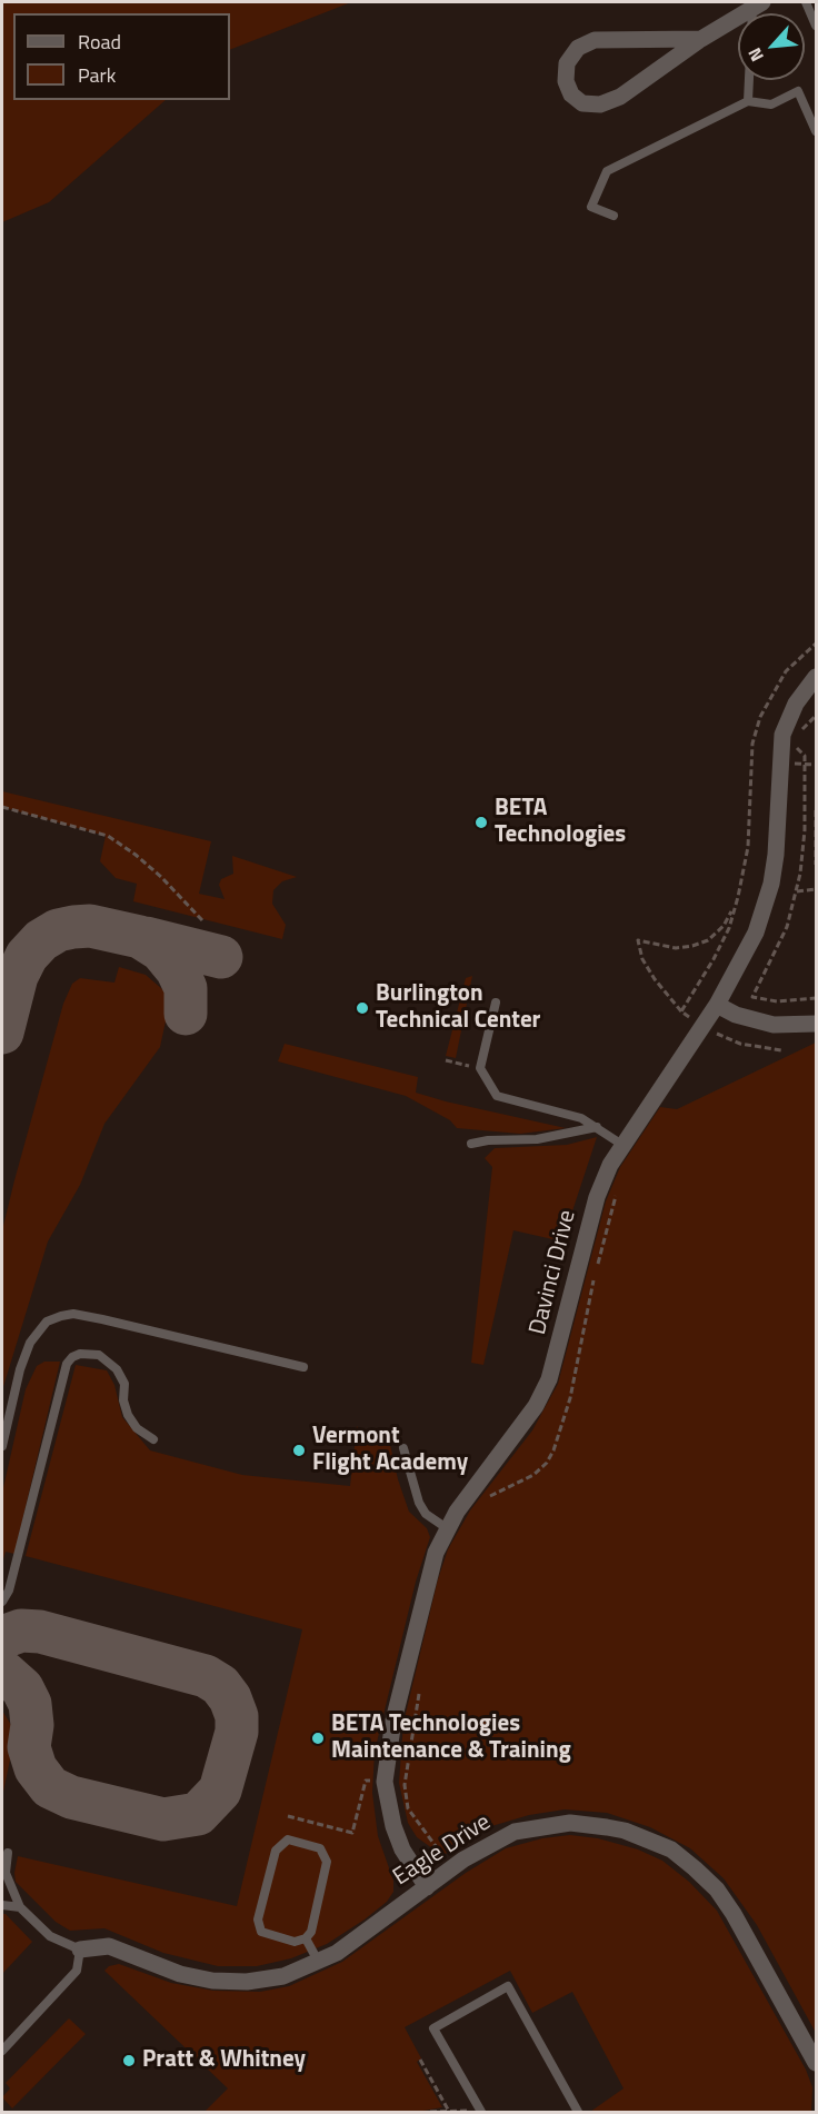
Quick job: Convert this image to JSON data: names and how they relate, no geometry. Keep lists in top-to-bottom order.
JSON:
{
  "streets": {
    "street": ["Davinci Drive", "Eagle Drive"]
  },
  "crossings": [
    ["Davinci Drive", "Eagle Drive"]
  ],
  "places": [
    "BETA Technologies",
    "Burlington Technical Center",
    "Vermont Flight Academy",
    "BETA Technologies Maintenance & Training",
    "Pratt & Whitney"
  ],
  "legend": ["Road", "Park"],
  "north": "bottom left"
}
